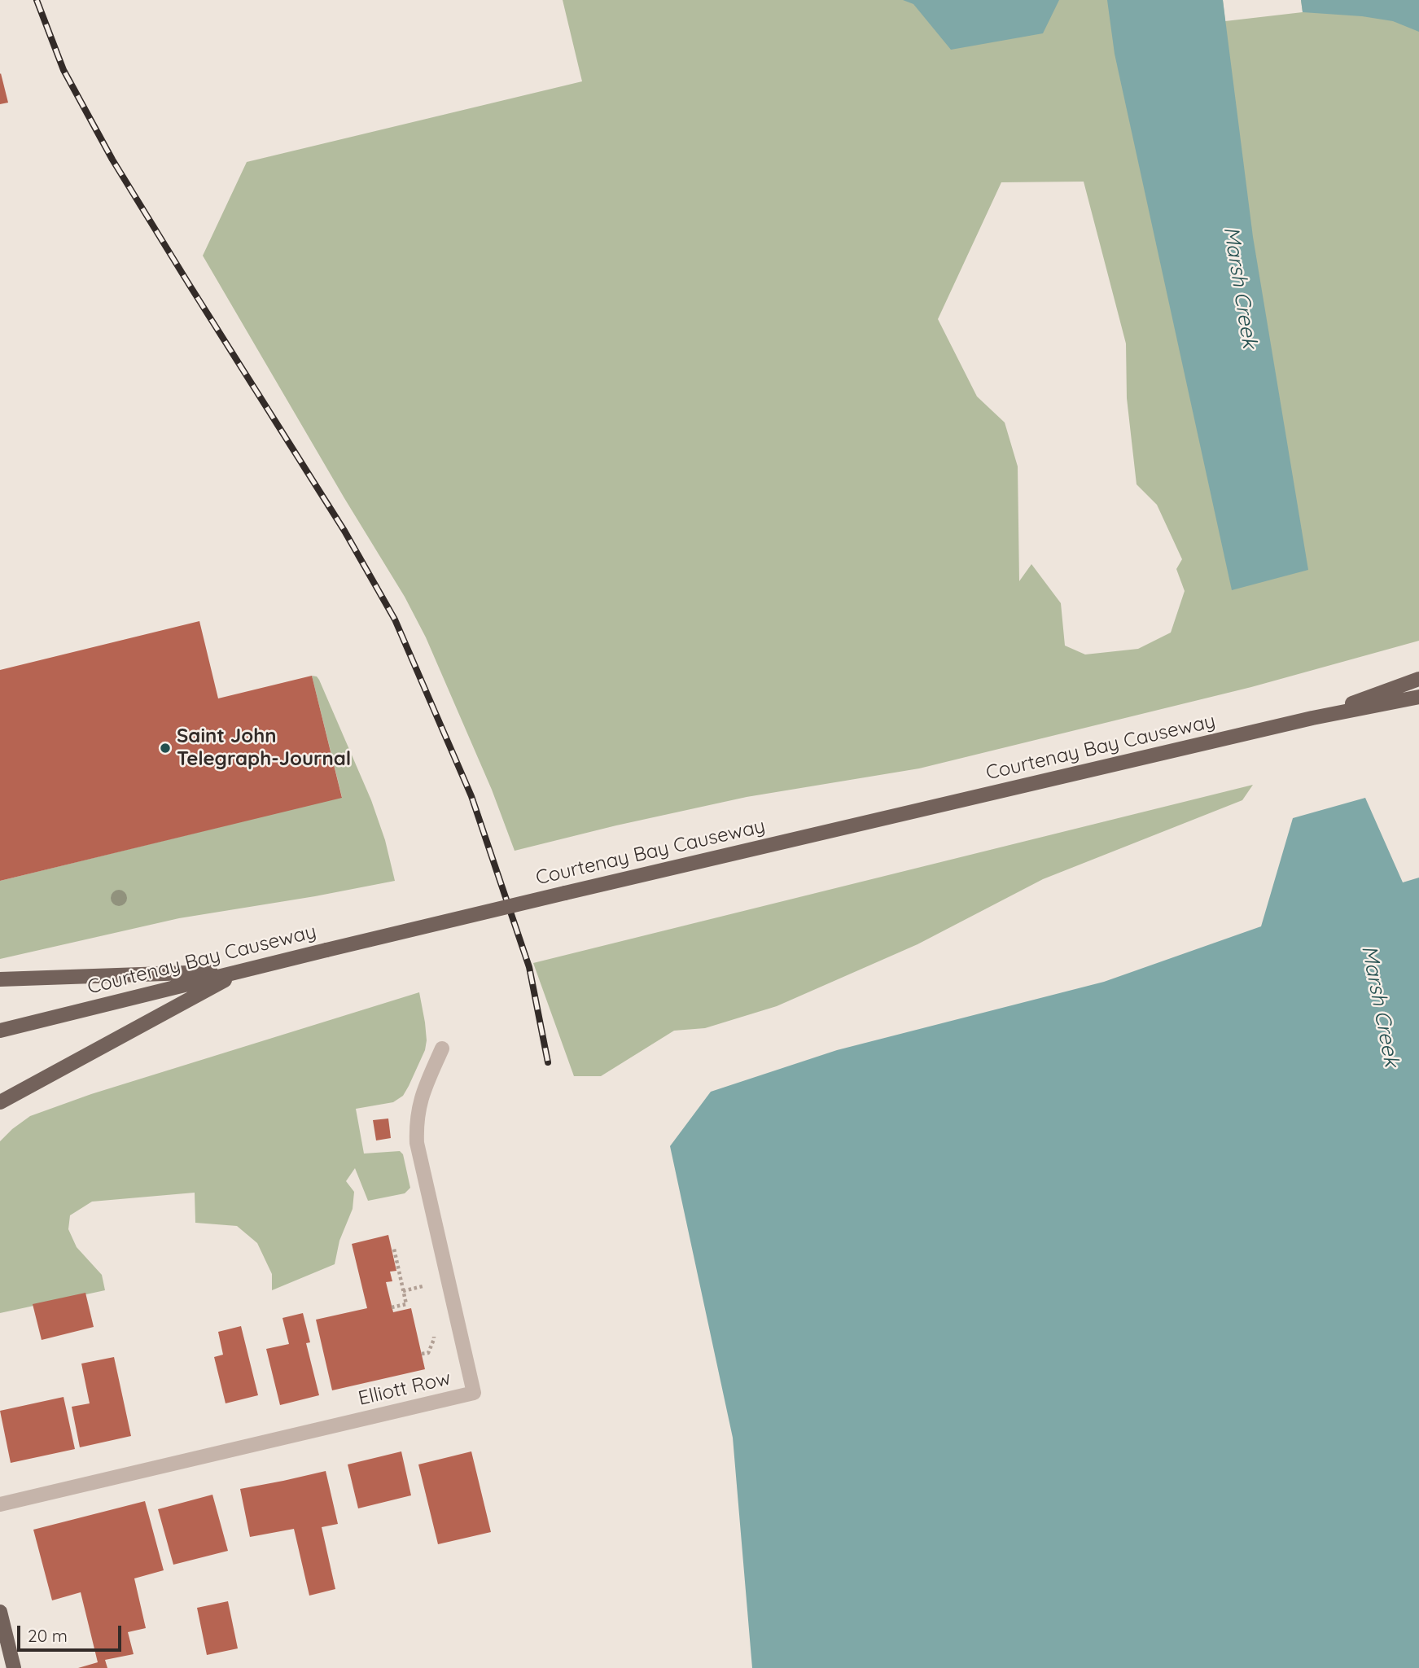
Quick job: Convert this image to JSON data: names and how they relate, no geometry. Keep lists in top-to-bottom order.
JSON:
{
  "streets": {
    "main road": ["Courtenay Bay Causeway"],
    "street": ["Elliott Row"]
  },
  "water": ["Marsh Creek"],
  "places": ["Saint John Telegraph-Journal"],
  "scale_bar": "20 m"
}
